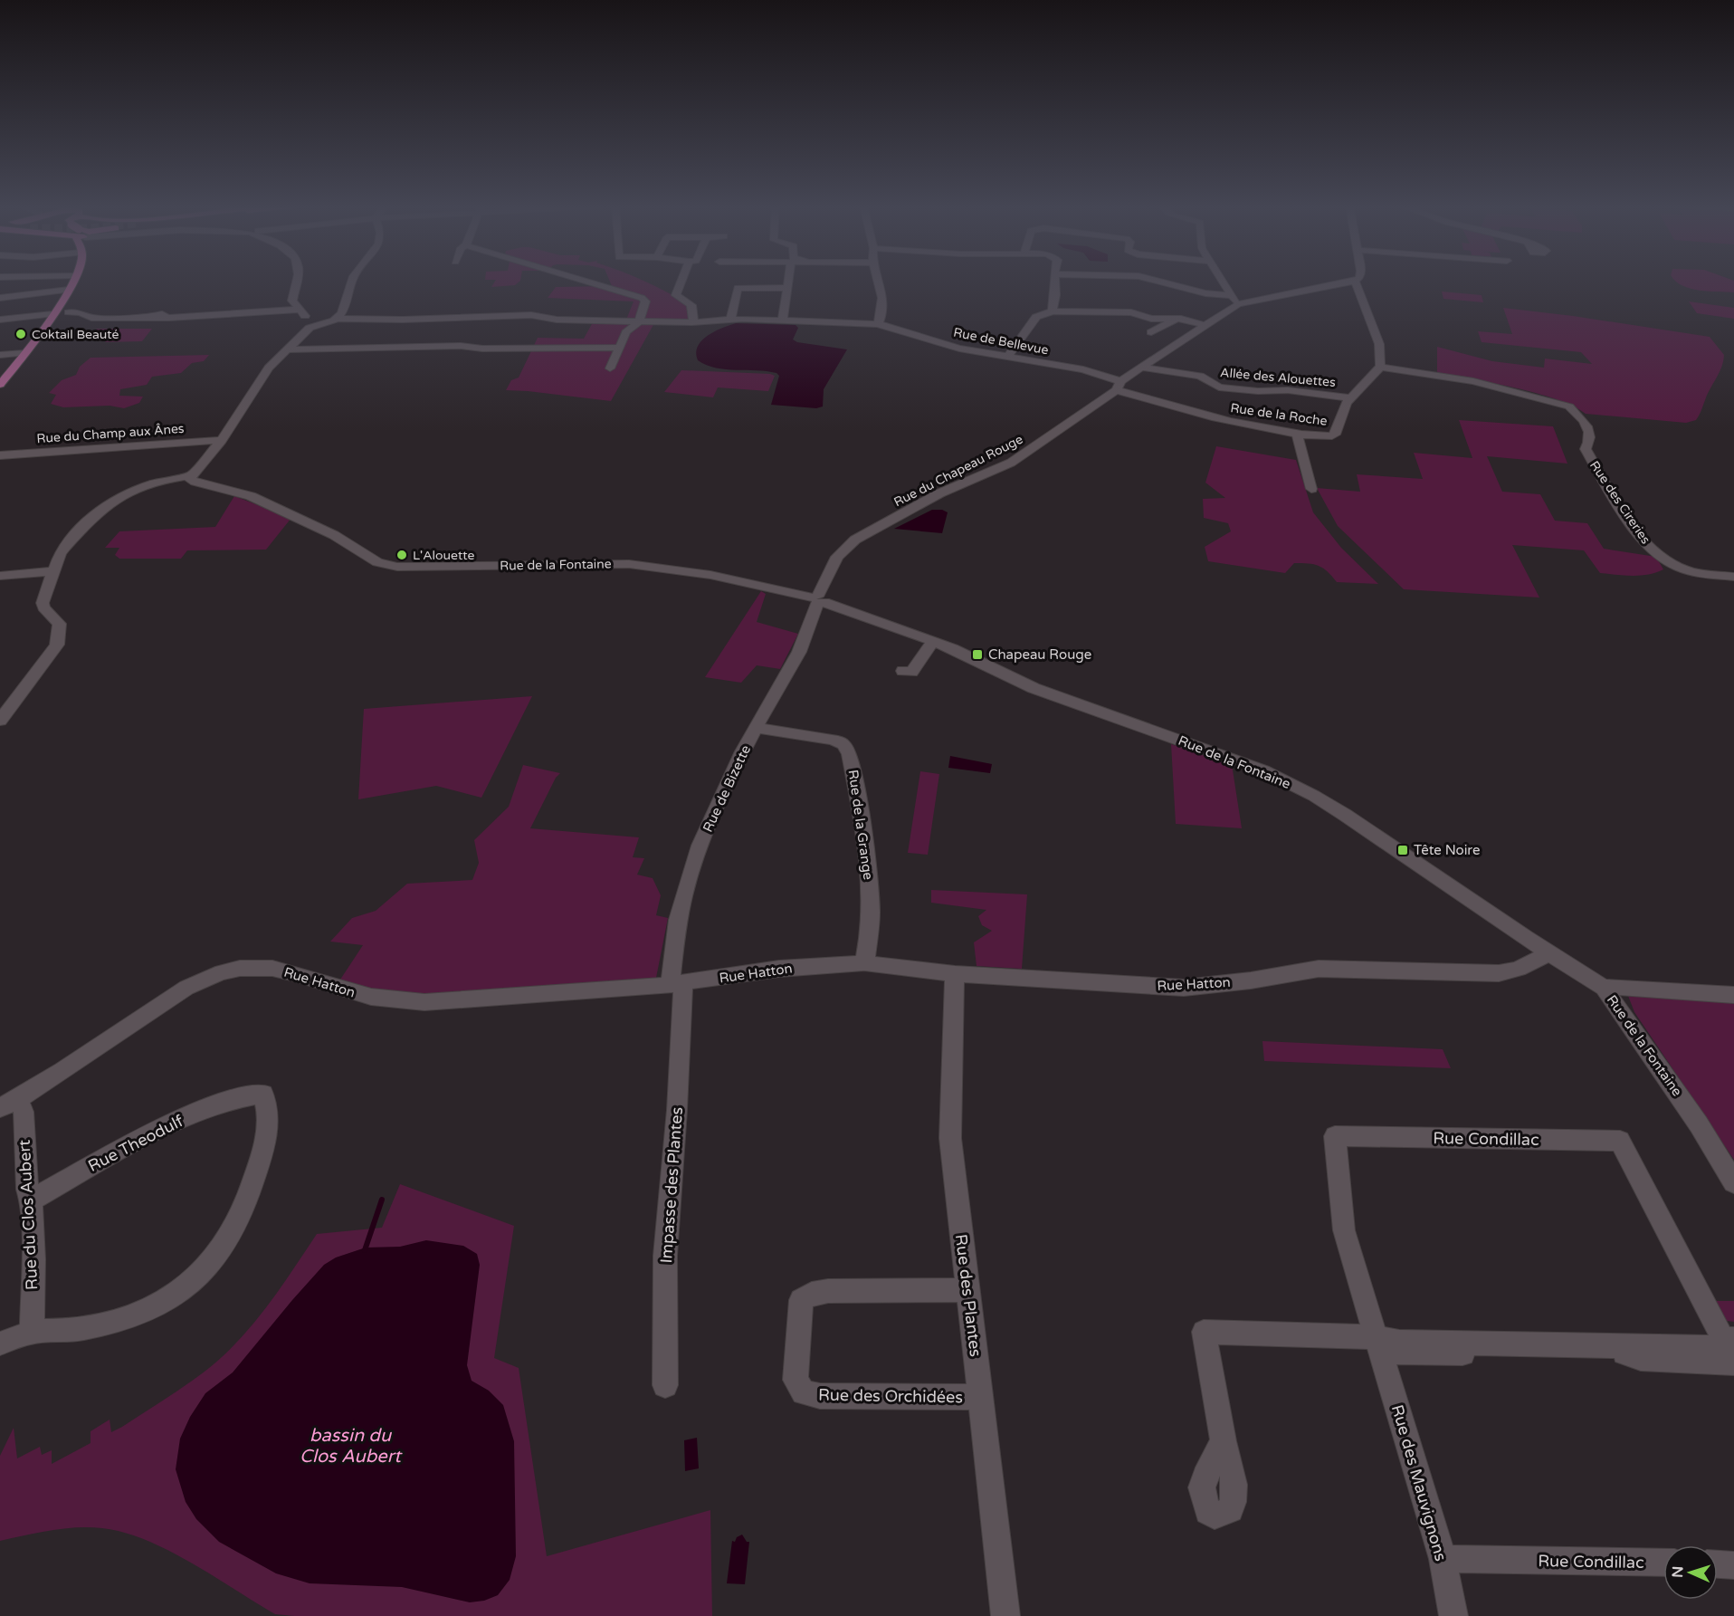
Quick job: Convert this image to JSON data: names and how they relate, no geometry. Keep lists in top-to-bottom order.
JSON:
{
  "streets": {
    "street": [
      "Rue de Bellevue",
      "Allée des Alouettes",
      "Rue de la Roche",
      "Rue du Champ aux Ânes",
      "Rue du Chapeau Rouge",
      "Rue des Cireries",
      "Rue de la Fontaine",
      "Rue de Bizette",
      "Rue de la Grange",
      "Rue Hatton",
      "Rue Condillac",
      "Rue Theodulf",
      "Impasse des Plantes",
      "Rue du Clos Aubert",
      "Rue des Plantes",
      "Rue des Orchidées",
      "Rue des Mauvignons"
    ]
  },
  "crossings": [
    ["Rue de Bellevue", "Rue de la Roche"],
    ["Rue de Bellevue", "Rue du Chapeau Rouge"],
    ["Allée des Alouettes", "Rue de la Roche"],
    ["Allée des Alouettes", "Rue du Chapeau Rouge"],
    ["Rue de la Roche", "Rue du Chapeau Rouge"],
    ["Rue de la Roche", "Rue des Cireries"],
    ["Rue du Chapeau Rouge", "Rue de la Fontaine"],
    ["Rue du Chapeau Rouge", "Rue de Bizette"],
    ["Rue de la Fontaine", "Rue de Bizette"],
    ["Rue de la Fontaine", "Rue Hatton"],
    ["Rue de Bizette", "Rue de la Grange"],
    ["Rue de Bizette", "Rue Hatton"],
    ["Rue de Bizette", "Impasse des Plantes"],
    ["Rue de la Grange", "Rue Hatton"],
    ["Rue Hatton", "Impasse des Plantes"],
    ["Rue Hatton", "Rue du Clos Aubert"],
    ["Rue Hatton", "Rue des Plantes"],
    ["Rue Condillac", "Rue des Mauvignons"],
    ["Rue Theodulf", "Rue du Clos Aubert"],
    ["Rue des Plantes", "Rue des Orchidées"]
  ],
  "water": ["bassin du Clos Aubert"],
  "places": {
    "other": ["Coktail Beauté", "L'Alouette"],
    "transit": ["Chapeau Rouge", "Tête Noire"]
  },
  "north": "left"
}
